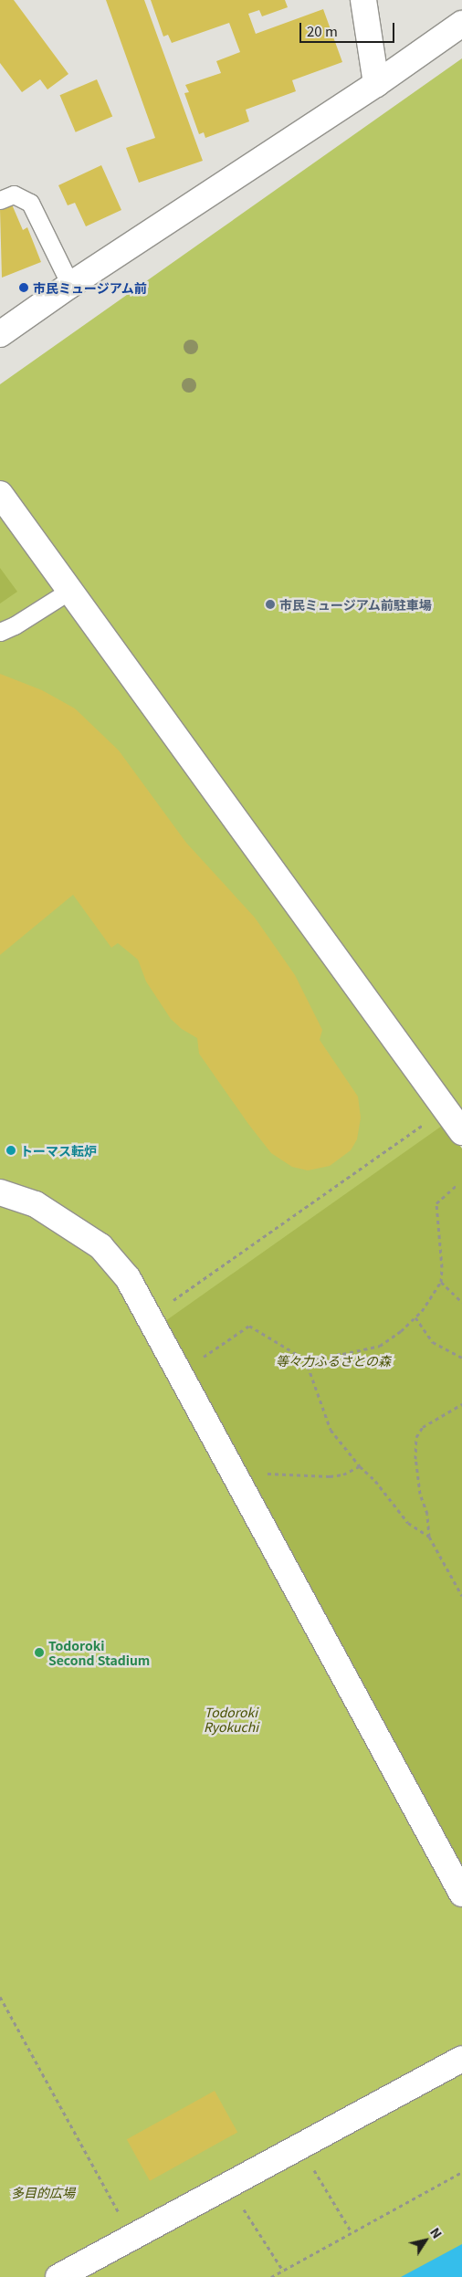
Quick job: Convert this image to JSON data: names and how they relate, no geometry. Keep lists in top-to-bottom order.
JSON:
{
  "parks": ["等々力ふるさとの森", "Todoroki Ryokuchi", "多目的広場"],
  "places": [
    "市民ミュージアム前",
    "市民ミュージアム前駐車場",
    "トーマス転炉",
    "Todoroki Second Stadium"
  ],
  "scale_bar": "20 m",
  "north": "top right"
}
